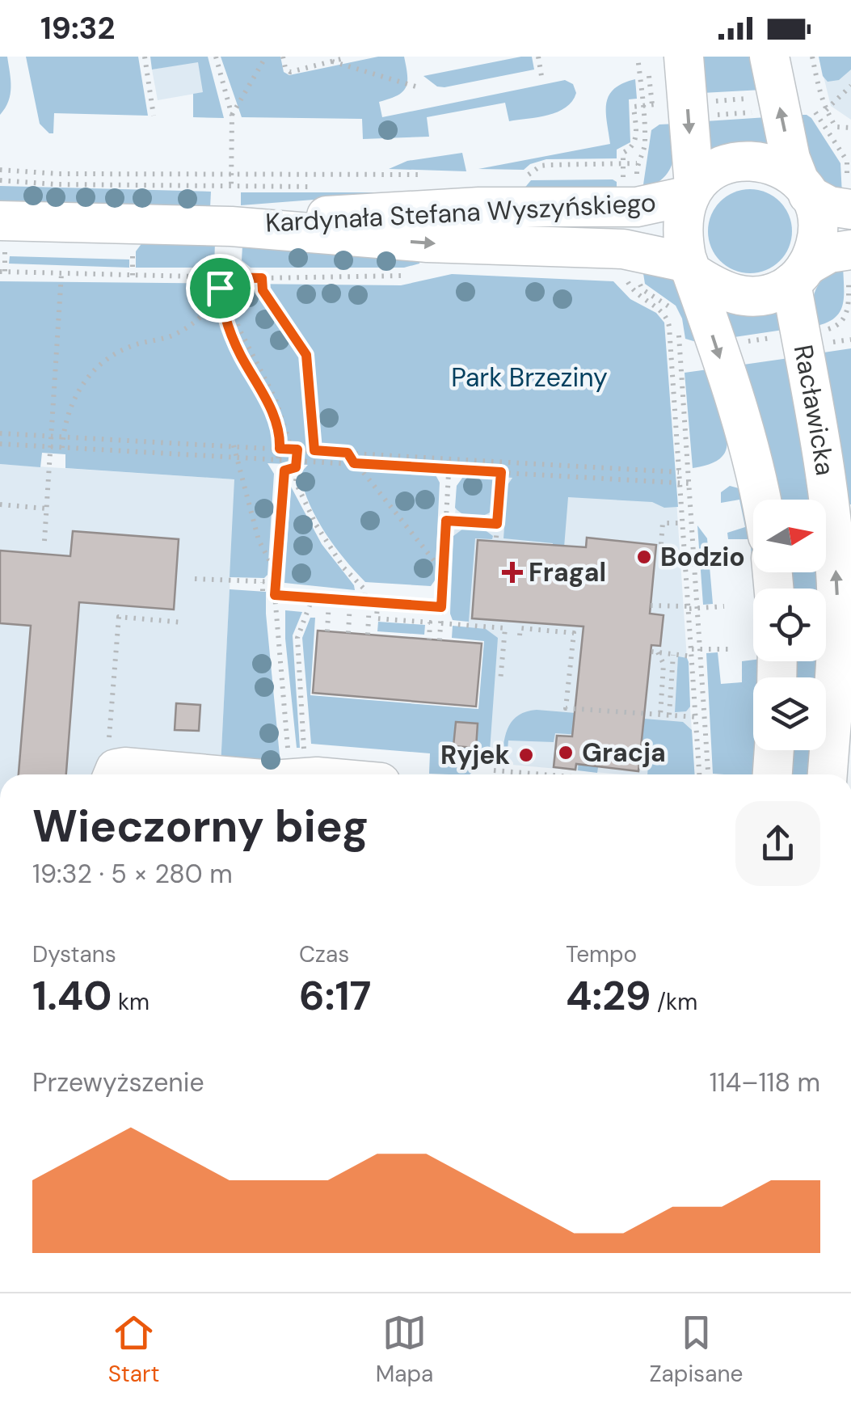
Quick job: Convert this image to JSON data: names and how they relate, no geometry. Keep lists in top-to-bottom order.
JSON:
{
  "streets": {
    "street": ["Kardynała Stefana Wyszyńskiego", "Racławicka"]
  },
  "crossings": [
    ["Kardynała Stefana Wyszyńskiego", "Racławicka"]
  ],
  "parks": ["Park Brzeziny"],
  "places": {
    "other": ["Bodzio", "Gracja", "Ryjek"],
    "health": ["Fragal"]
  },
  "north": "right",
  "page": {
    "status": "19:32",
    "heading": ["Wieczorny bieg", "19:32 · 5 × 280 m"],
    "stats": [
      ["Dystans", "1.40 km"],
      ["Czas", "6:17"],
      ["Tempo", "4:29 /km"]
    ],
    "chart": ["Przewyższenie", "114–118 m"],
    "tabs": ["Start", "Mapa", "Zapisane"]
  }
}
